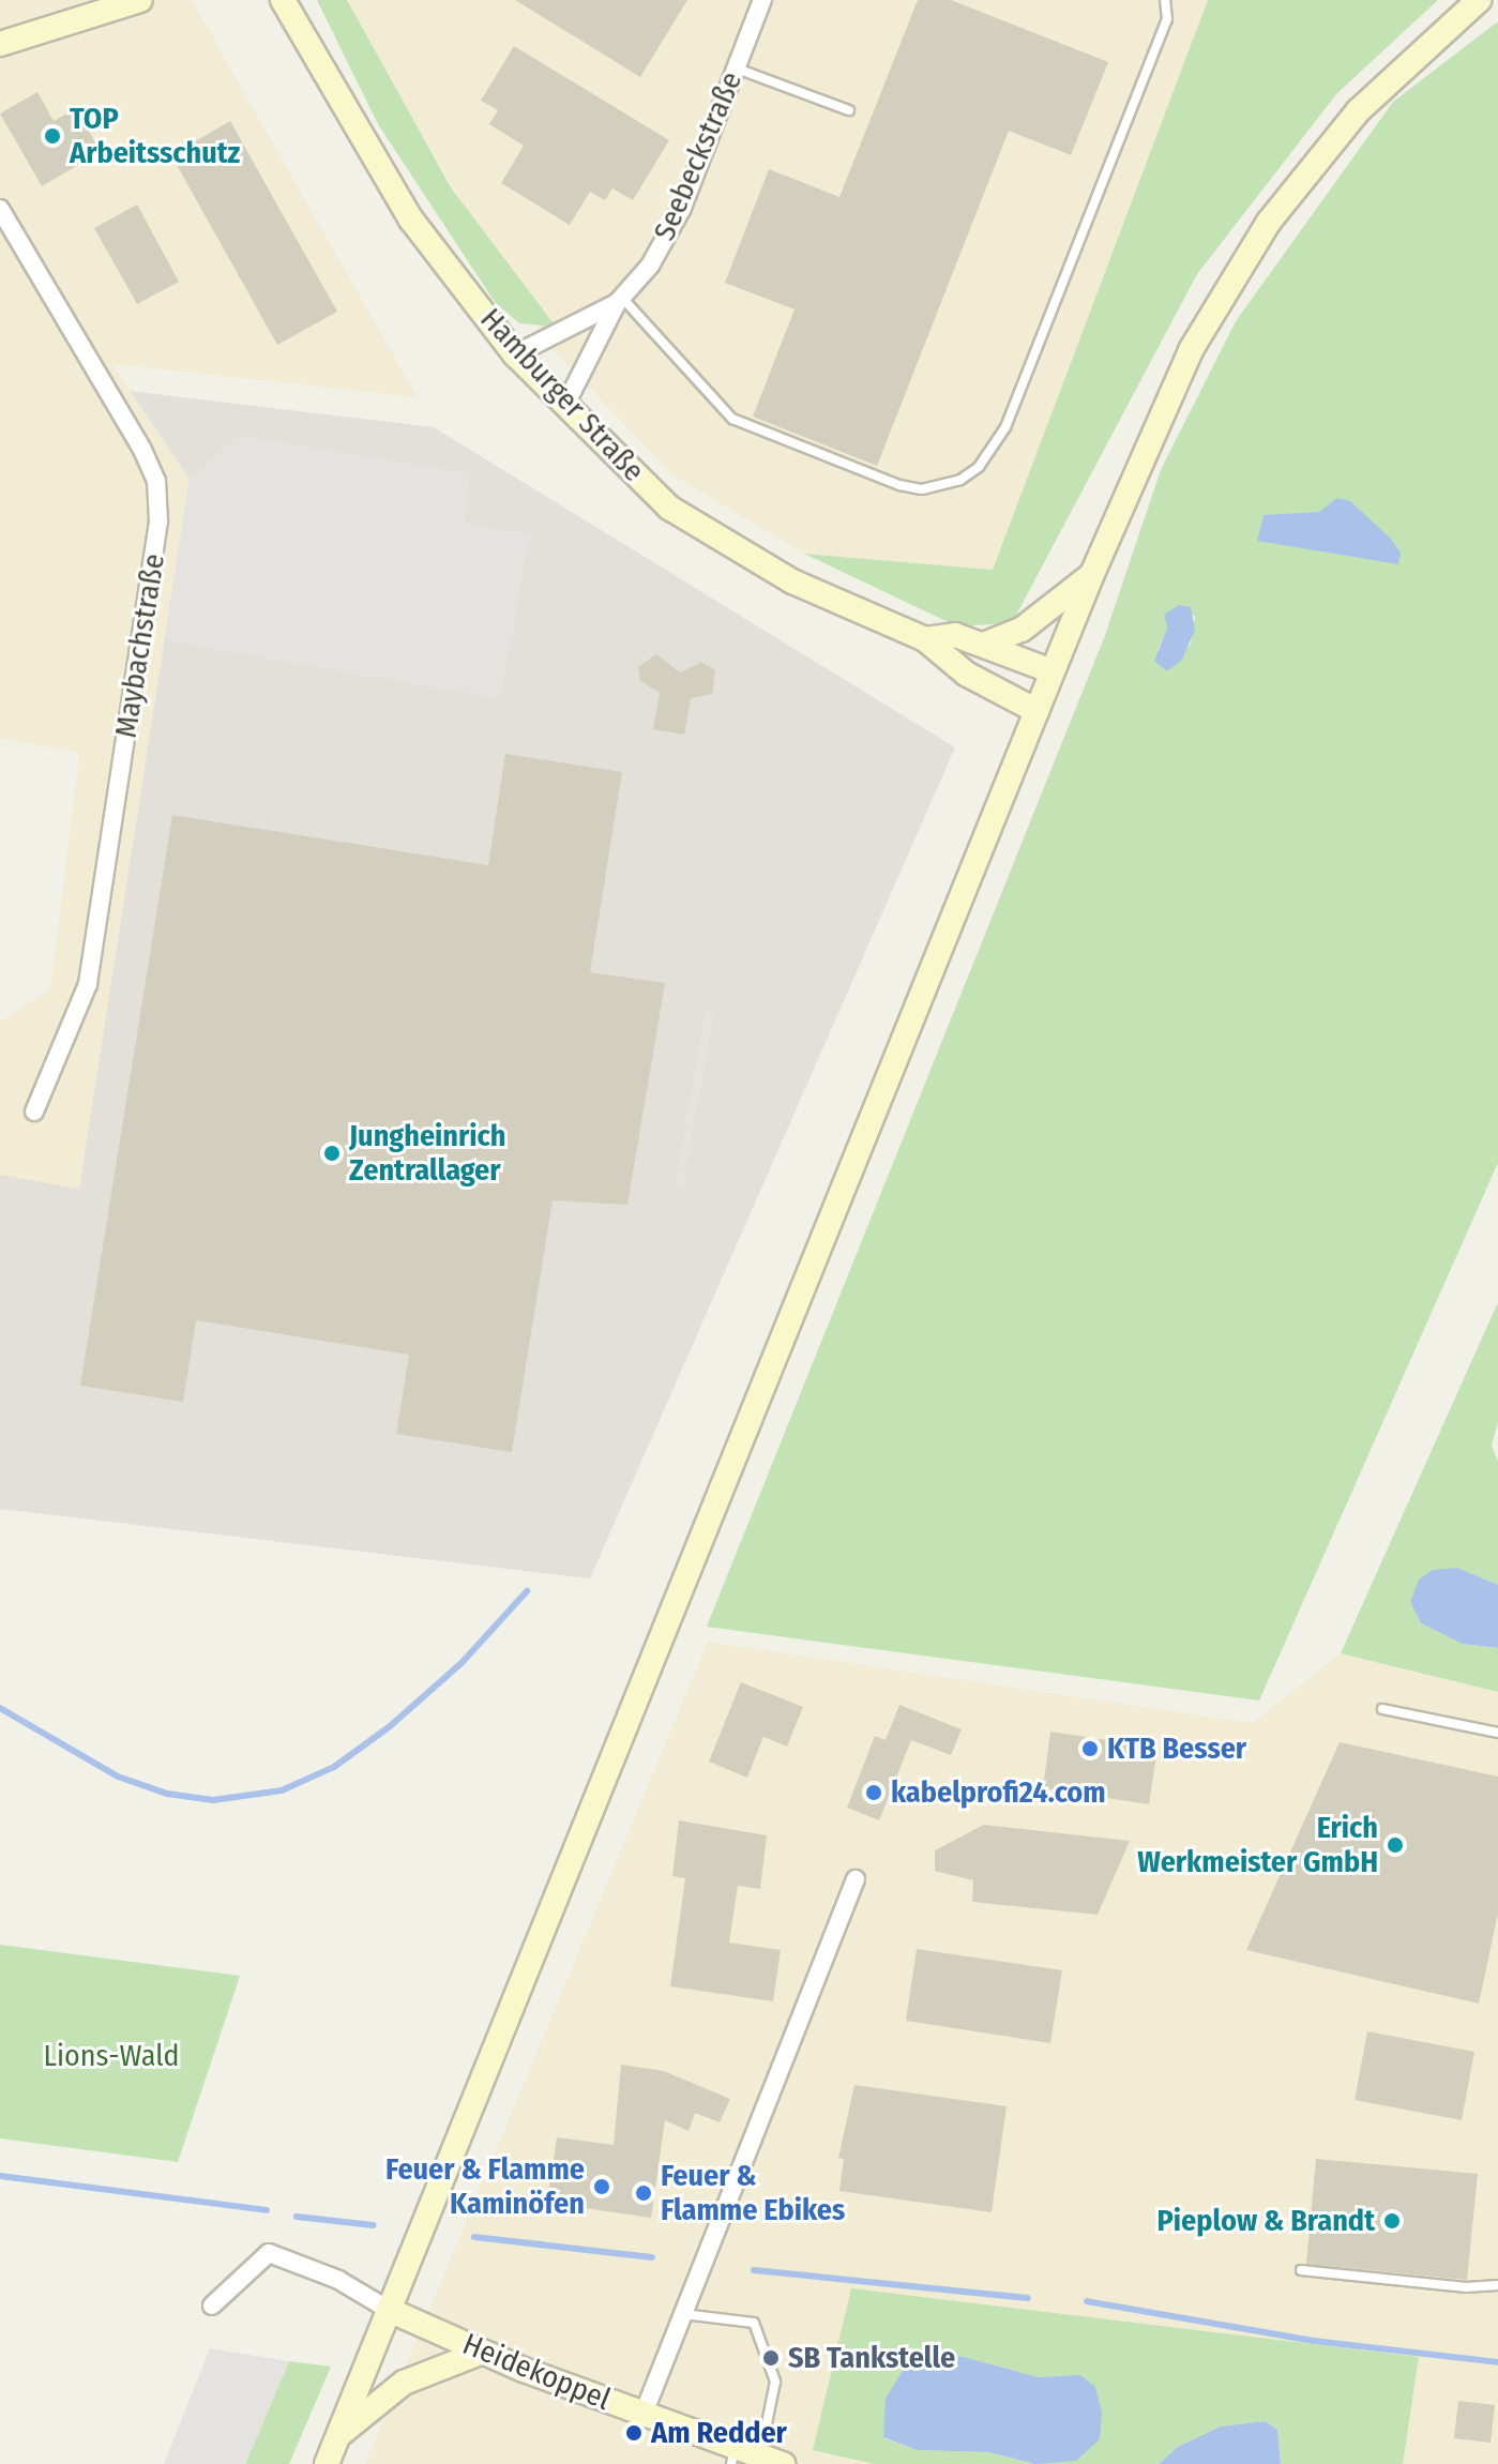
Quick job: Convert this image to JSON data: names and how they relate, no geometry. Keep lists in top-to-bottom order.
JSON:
{
  "streets": {
    "main road": ["Hamburger Straße", "Heidekoppel"],
    "street": ["Seebeckstraße", "Maybachstraße"]
  },
  "crossings": [
    ["Seebeckstraße", "Hamburger Straße"]
  ],
  "parks": ["Lions-Wald"],
  "places": [
    "TOP Arbeitsschutz",
    "Jungheinrich Zentrallager",
    "KTB Besser",
    "kabelprofi24.com",
    "Erich Werkmeister GmbH",
    "Feuer & Flamme Kaminöfen",
    "Feuer & Flamme Ebikes",
    "Pieplow & Brandt",
    "SB Tankstelle",
    "Am Redder"
  ]
}
